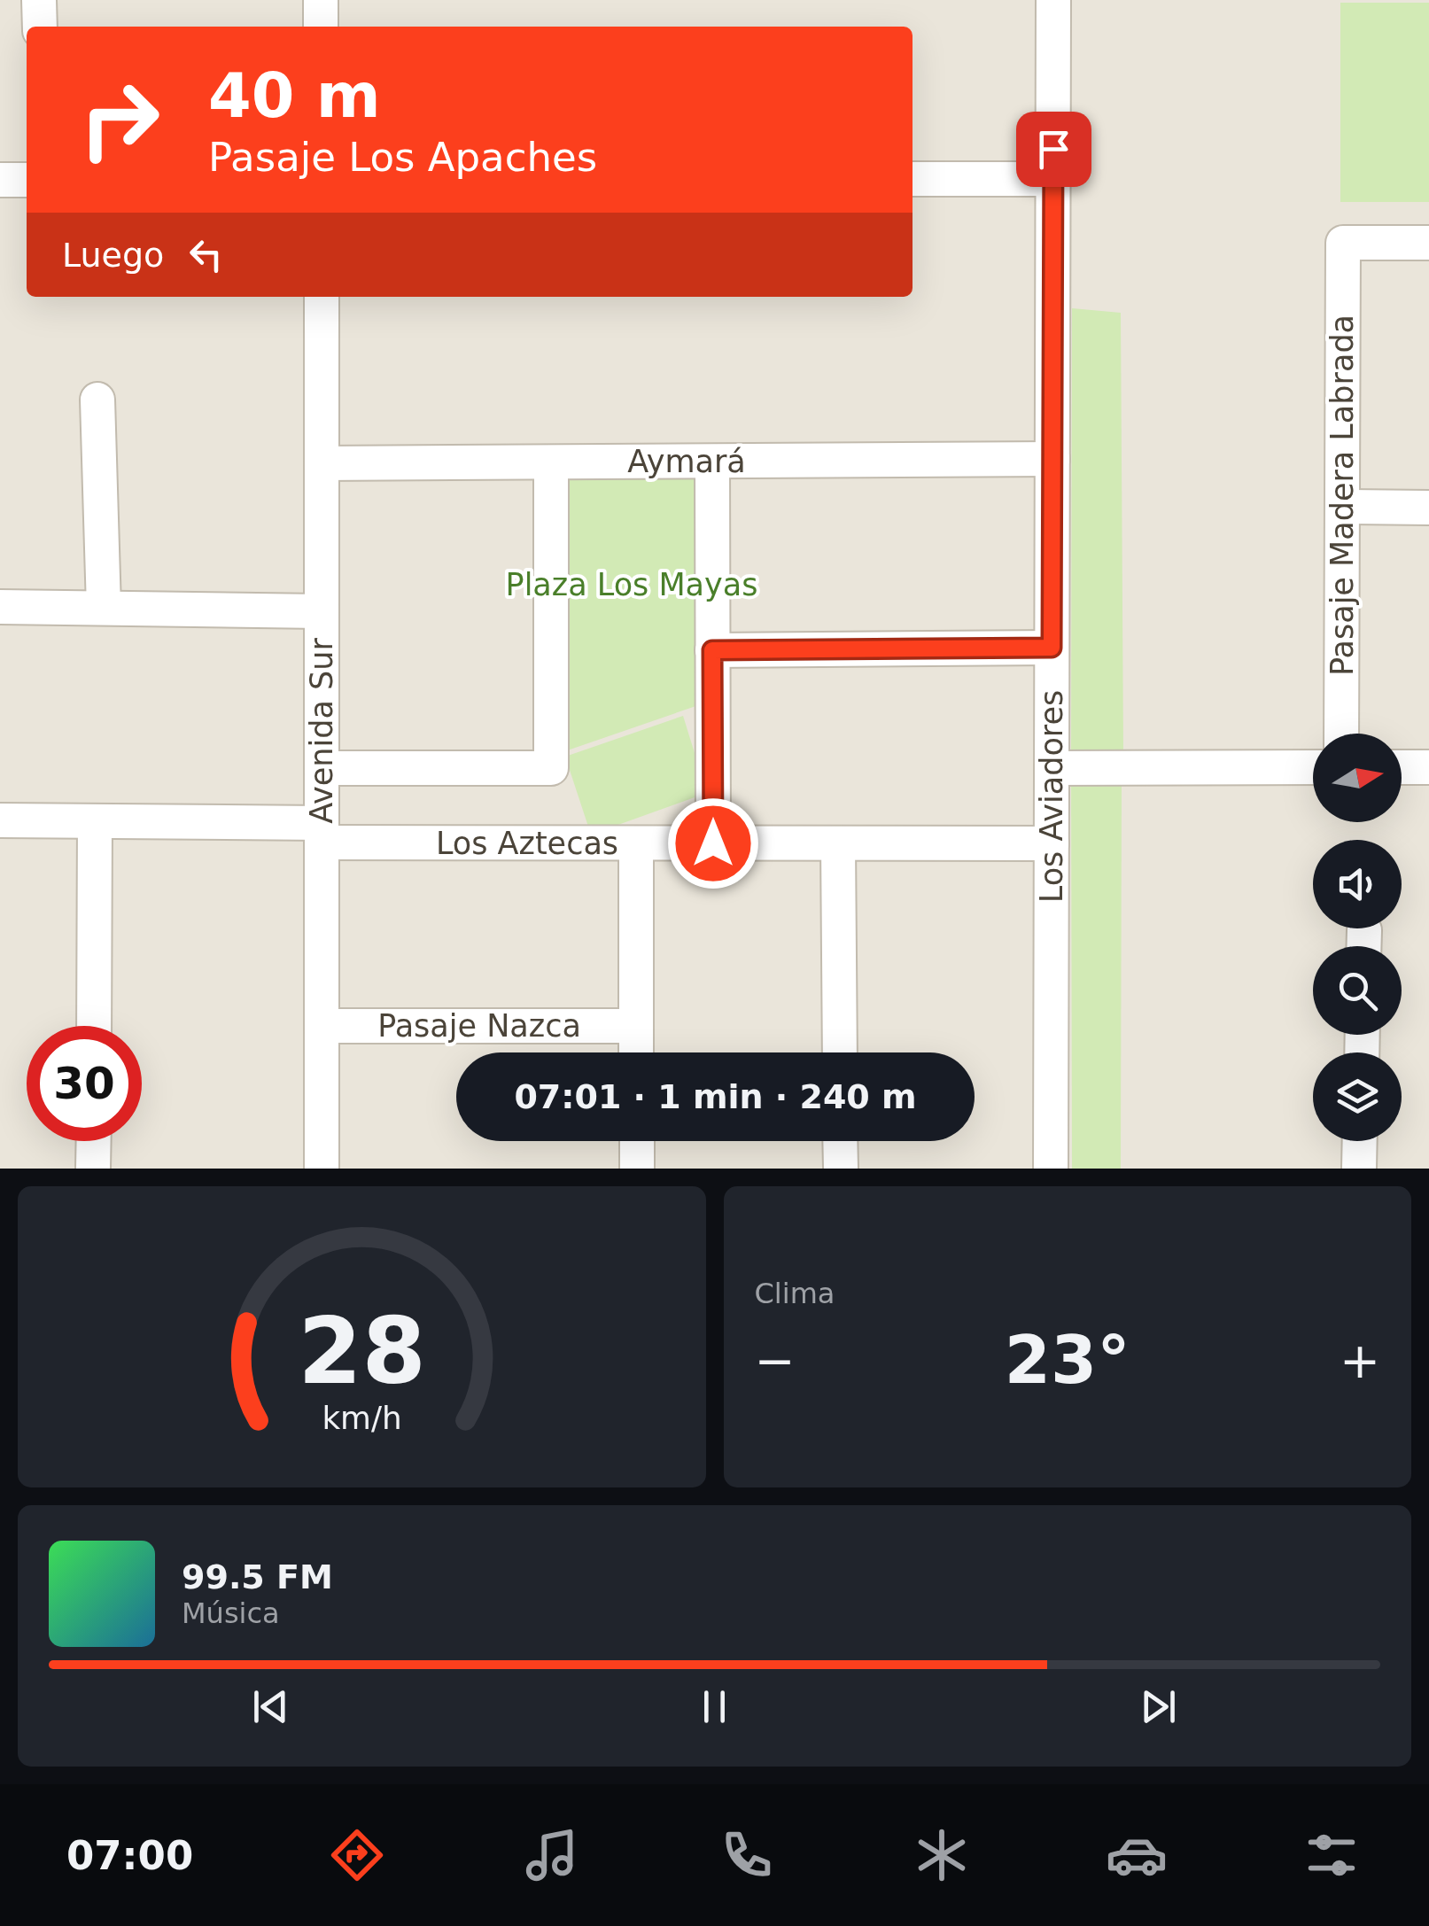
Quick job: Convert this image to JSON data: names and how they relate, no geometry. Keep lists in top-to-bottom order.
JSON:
{
  "streets": {
    "street": [
      "Aymará",
      "Pasaje Madera Labrada",
      "Avenida Sur",
      "Los Aviadores",
      "Los Aztecas",
      "Pasaje Nazca"
    ]
  },
  "crossings": [
    ["Aymará", "Avenida Sur"],
    ["Aymará", "Los Aviadores"],
    ["Avenida Sur", "Los Aztecas"],
    ["Avenida Sur", "Pasaje Nazca"],
    ["Los Aviadores", "Los Aztecas"]
  ],
  "parks": ["Plaza Los Mayas"],
  "north": "right",
  "page": {
    "turn": ["40 m", "Pasaje Los Apaches"],
    "then": "Luego",
    "limit": "30",
    "trip": "07:01 · 1 min · 240 m",
    "tile": "Clima",
    "heat": ["−", "23°", "+"],
    "song": ["99.5 FM", "Música"],
    "tabs": "07:00",
    "gauge": ["28", "km/h"]
  }
}
